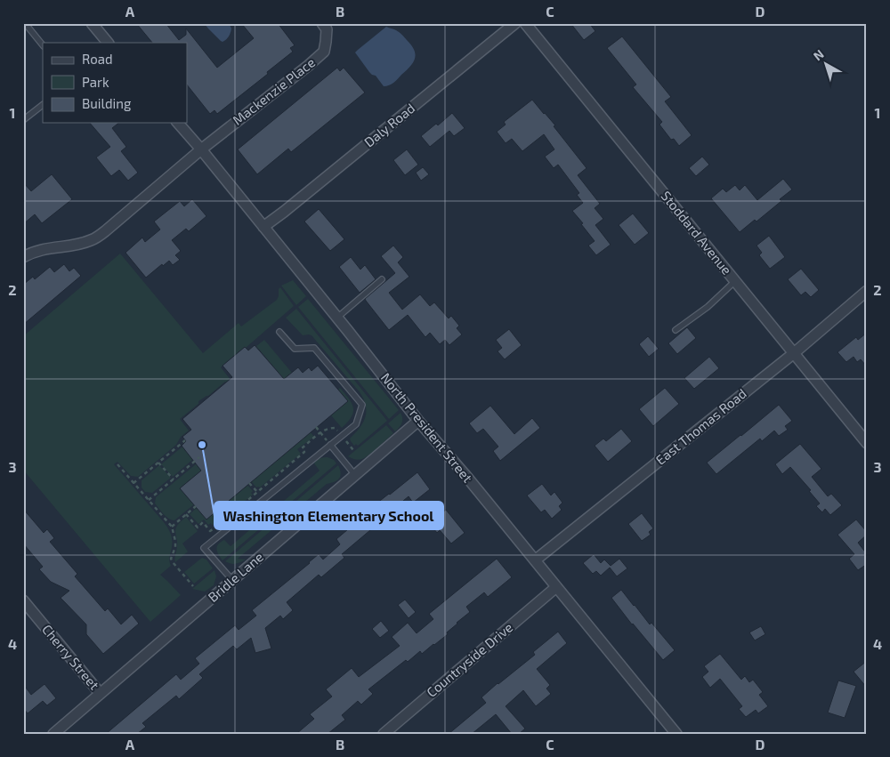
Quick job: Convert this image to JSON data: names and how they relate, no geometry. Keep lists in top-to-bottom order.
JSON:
{
  "streets": {
    "street": [
      "Mackenzie Place",
      "Daly Road",
      "Stoddard Avenue",
      "East Thomas Road",
      "North President Street",
      "Bridle Lane",
      "Cherry Street",
      "Countryside Drive"
    ]
  },
  "crossings": [
    ["Mackenzie Place", "North President Street"],
    ["Daly Road", "North President Street"],
    ["Stoddard Avenue", "East Thomas Road"],
    ["East Thomas Road", "North President Street"],
    ["North President Street", "Bridle Lane"],
    ["North President Street", "Countryside Drive"],
    ["Bridle Lane", "Cherry Street"]
  ],
  "places": ["Washington Elementary School"],
  "legend": ["Road", "Park", "Building"],
  "north": "top left",
  "grid": {
    "columns": [
      "A",
      "B",
      "C",
      "D"
    ],
    "rows": [
      "1",
      "2",
      "3",
      "4"
    ]
  }
}
